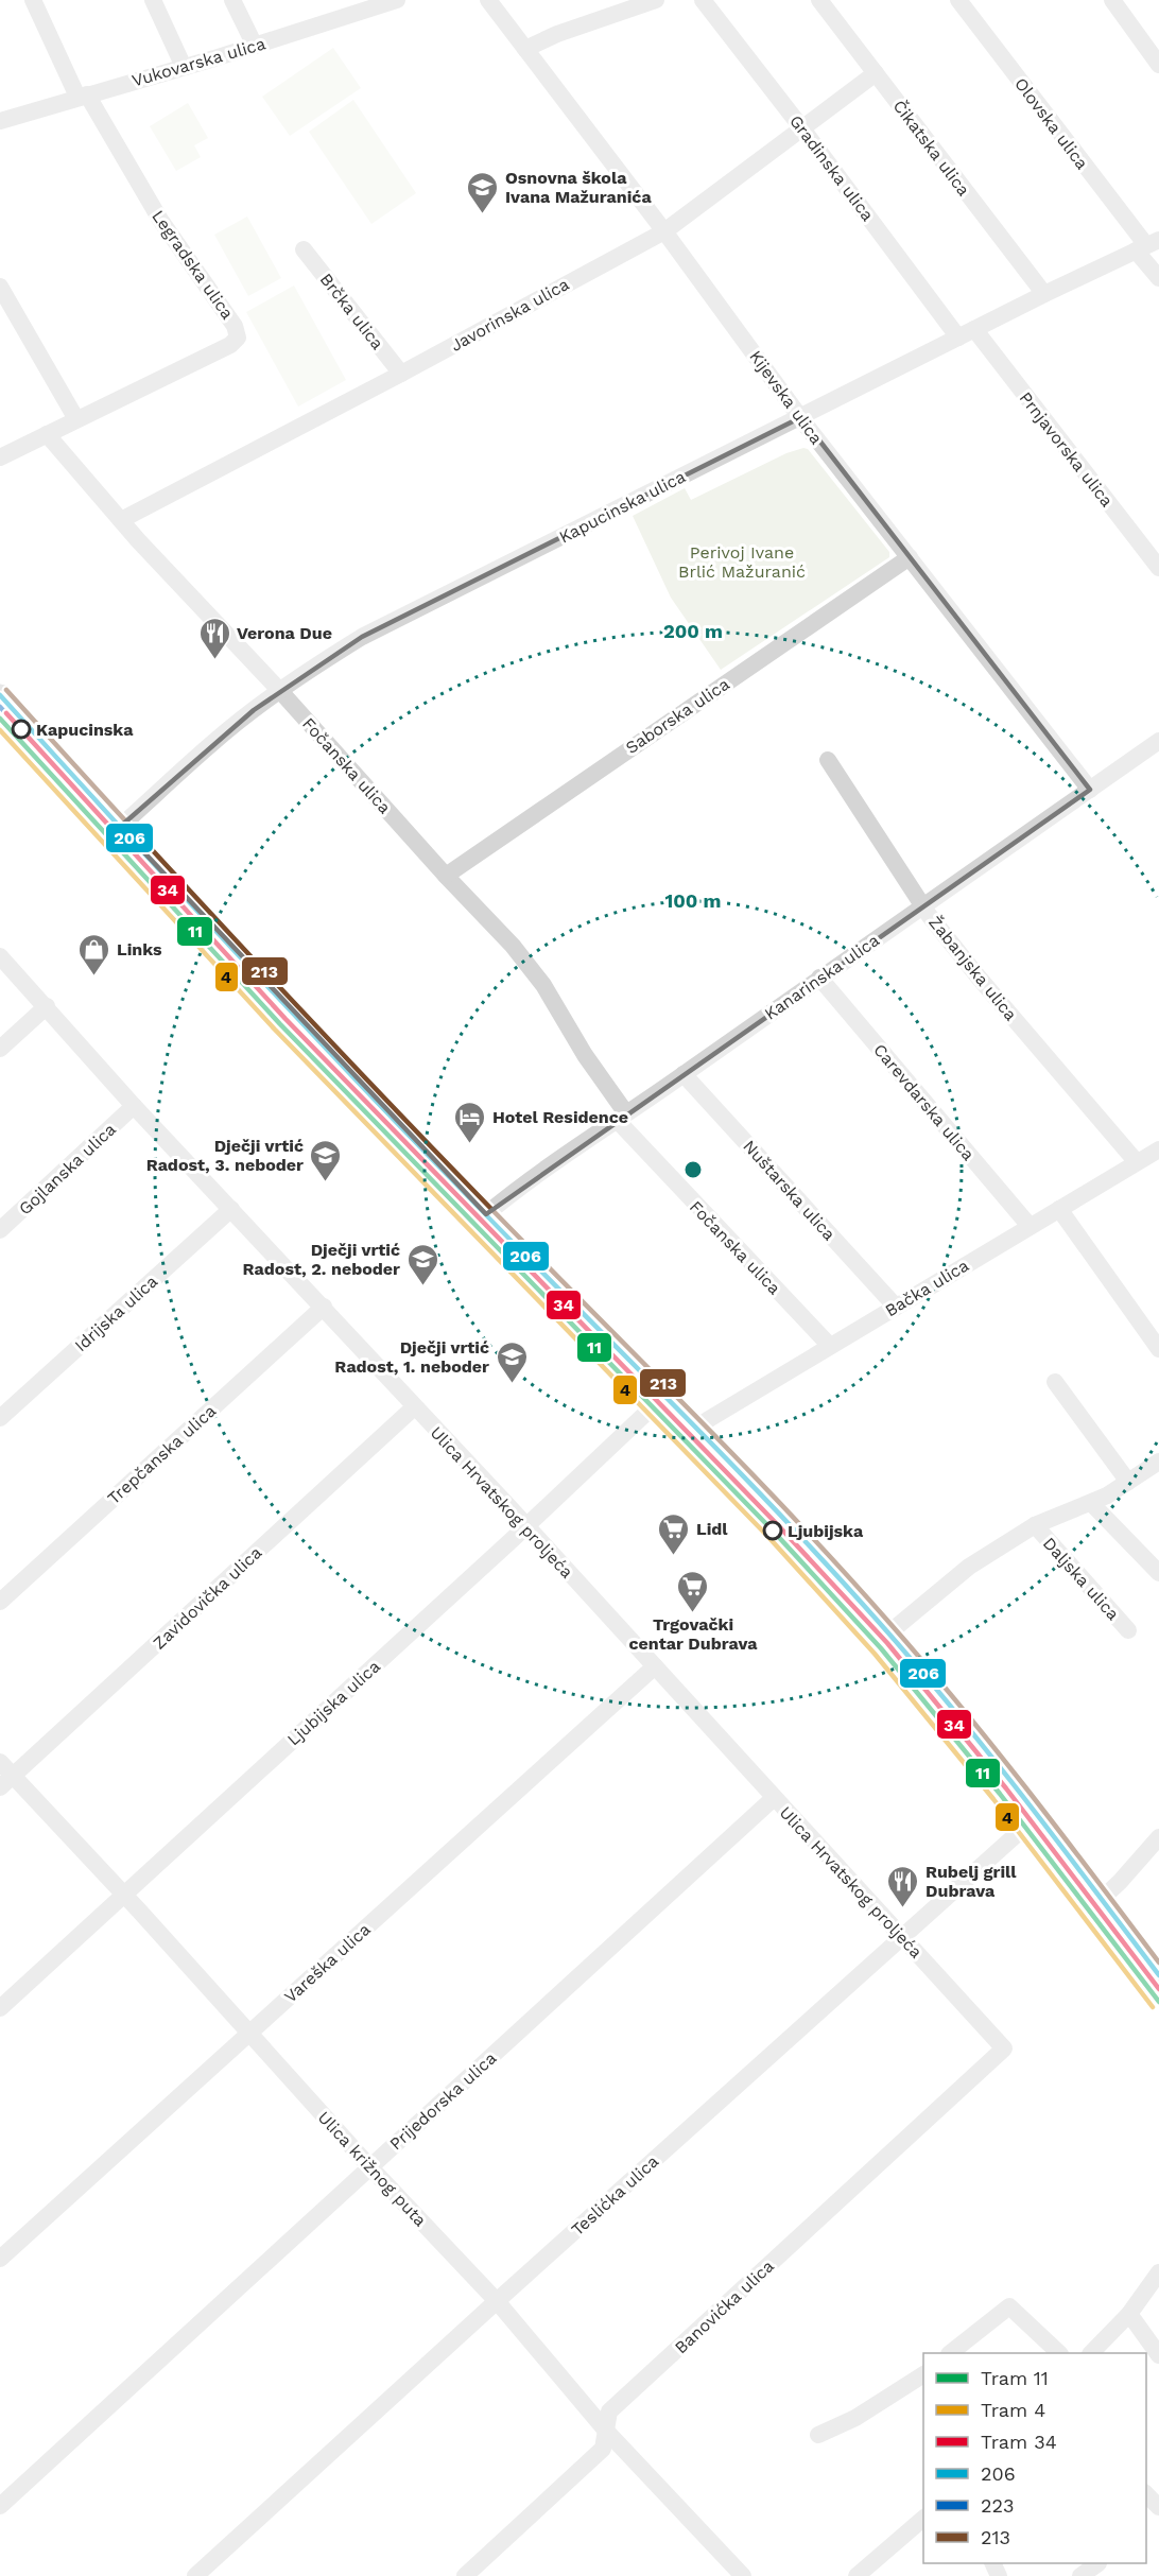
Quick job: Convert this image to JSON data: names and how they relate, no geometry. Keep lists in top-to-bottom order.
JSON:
{
  "streets": {
    "street": [
      "Vukovarska ulica",
      "Olovska ulica",
      "Čikatska ulica",
      "Gradinska ulica",
      "Legradska ulica",
      "Brčka ulica",
      "Javorinska ulica",
      "Kijevska ulica",
      "Prnjavorska ulica",
      "Kapucinska ulica",
      "Saborska ulica",
      "Fočanska ulica",
      "Žabanjska ulica",
      "Kanarinska ulica",
      "Carevdarska ulica",
      "Gojlanska ulica",
      "Nuštarska ulica",
      "Bačka ulica",
      "Idrijska ulica",
      "Trepčanska ulica",
      "Ulica Hrvatskog proljeća",
      "Daljska ulica",
      "Zavidovička ulica",
      "Ljubijska ulica",
      "Vareška ulica",
      "Prijedorska ulica",
      "Ulica križnog puta",
      "Teslićka ulica",
      "Banovićka ulica"
    ]
  },
  "crossings": [
    ["Vukovarska ulica", "Legradska ulica"],
    ["Olovska ulica", "Kapucinska ulica"],
    ["Čikatska ulica", "Javorinska ulica"],
    ["Čikatska ulica", "Kapucinska ulica"],
    ["Gradinska ulica", "Javorinska ulica"],
    ["Gradinska ulica", "Kapucinska ulica"],
    ["Legradska ulica", "Fočanska ulica"],
    ["Brčka ulica", "Javorinska ulica"],
    ["Javorinska ulica", "Kijevska ulica"],
    ["Javorinska ulica", "Fočanska ulica"],
    ["Kijevska ulica", "Kapucinska ulica"],
    ["Kijevska ulica", "Saborska ulica"],
    ["Kijevska ulica", "Kanarinska ulica"],
    ["Prnjavorska ulica", "Kapucinska ulica"],
    ["Kapucinska ulica", "Fočanska ulica"],
    ["Saborska ulica", "Fočanska ulica"],
    ["Fočanska ulica", "Kanarinska ulica"],
    ["Fočanska ulica", "Bačka ulica"],
    ["Žabanjska ulica", "Kanarinska ulica"],
    ["Žabanjska ulica", "Bačka ulica"],
    ["Kanarinska ulica", "Carevdarska ulica"],
    ["Kanarinska ulica", "Nuštarska ulica"],
    ["Carevdarska ulica", "Bačka ulica"],
    ["Gojlanska ulica", "Ulica Hrvatskog proljeća"],
    ["Nuštarska ulica", "Bačka ulica"],
    ["Idrijska ulica", "Ulica Hrvatskog proljeća"],
    ["Trepčanska ulica", "Ulica Hrvatskog proljeća"],
    ["Ulica Hrvatskog proljeća", "Zavidovička ulica"],
    ["Ulica Hrvatskog proljeća", "Ljubijska ulica"],
    ["Ulica Hrvatskog proljeća", "Vareška ulica"],
    ["Ulica Hrvatskog proljeća", "Prijedorska ulica"],
    ["Ulica Hrvatskog proljeća", "Teslićka ulica"],
    ["Ulica Hrvatskog proljeća", "Banovićka ulica"],
    ["Zavidovička ulica", "Ulica križnog puta"],
    ["Ljubijska ulica", "Ulica križnog puta"],
    ["Vareška ulica", "Ulica križnog puta"],
    ["Prijedorska ulica", "Ulica križnog puta"],
    ["Ulica križnog puta", "Teslićka ulica"],
    ["Ulica križnog puta", "Banovićka ulica"]
  ],
  "parks": ["Perivoj Ivane Brlić Mažuranić"],
  "places": {
    "school or university": [
      "Osnovna škola Ivana Mažuranića",
      "Dječji vrtić Radost, 3. neboder",
      "Dječji vrtić Radost, 2. neboder",
      "Dječji vrtić Radost, 1. neboder"
    ],
    "restaurant": ["Verona Due", "Rubelj grill Dubrava"],
    "other": ["Kapucinska", "Ljubijska"],
    "shop": ["Links"],
    "hotel": ["Hotel Residence"],
    "supermarket": ["Lidl", "Trgovački centar Dubrava"]
  },
  "lines": [
    "transit line 213",
    "transit line 206",
    "transit line 223",
    "tram line 34",
    "tram line 11",
    "tram line 4"
  ],
  "legend": [
    "Tram 11",
    "Tram 4",
    "Tram 34",
    "206",
    "223",
    "213"
  ],
  "rings": ["200 m", "100 m"]
}
